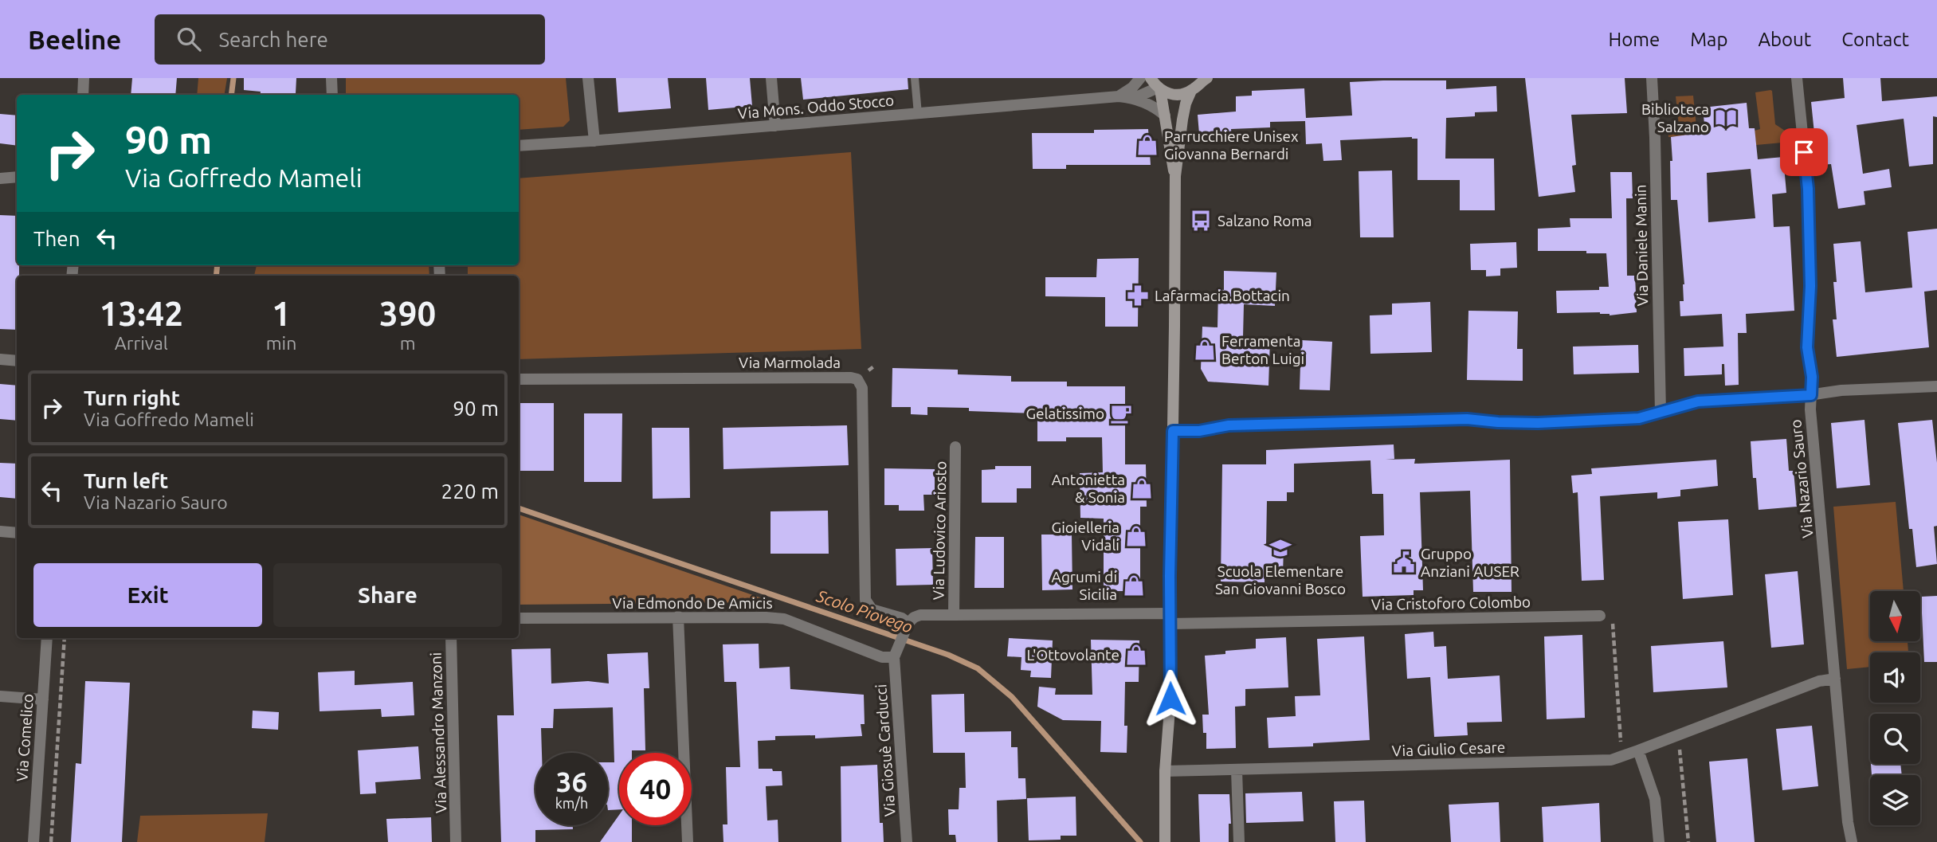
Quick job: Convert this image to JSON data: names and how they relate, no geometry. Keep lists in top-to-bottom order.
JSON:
{
  "streets": {
    "street": [
      "Via Mons. Oddo Stocco",
      "Via Daniele Manin",
      "Via Marmolada",
      "Via Nazario Sauro",
      "Via Ludovico Ariosto",
      "Via Edmondo De Amicis",
      "Via Cristoforo Colombo",
      "Via Alessandro Manzoni",
      "Via Comelico",
      "Via Giulio Cesare",
      "Via Giosuè Carducci"
    ]
  },
  "crossings": [
    ["Via Nazario Sauro", "Via Giulio Cesare"],
    ["Via Edmondo De Amicis", "Via Giosuè Carducci"]
  ],
  "water": ["Scolo Piovego"],
  "places": {
    "library": ["Biblioteca Salzano"],
    "shop": [
      "Parrucchiere Unisex Giovanna Bernardi",
      "Ferramenta Berton Luigi",
      "Antonietta & Sonia",
      "Gioielleria Vidali",
      "Agrumi di Sicilia",
      "L'Ottovolante"
    ],
    "bus stop": ["Salzano Roma"],
    "pharmacy": ["Lafarmacia.Bottacin"],
    "cafe": ["Gelatissimo"],
    "school or university": ["Scuola Elementare San Giovanni Bosco"],
    "public building": ["Gruppo Anziani AUSER"]
  },
  "north": "bottom",
  "page": {
    "header": "Beeline",
    "search": "Search here",
    "nav": [
      "Home",
      "Map",
      "About",
      "Contact"
    ],
    "turn": ["90 m", "Via Goffredo Mameli"],
    "then": "Then",
    "eta": [
      "13:42",
      "Arrival",
      "1",
      "min",
      "390",
      "m"
    ],
    "list": [
      {
        "name": "Turn right",
        "note": "Via Goffredo Mameli",
        "value": "90 m"
      },
      {
        "name": "Turn left",
        "note": "Via Nazario Sauro",
        "value": "220 m"
      }
    ],
    "buttons": ["Exit", "Share"],
    "speed": "36 km/h",
    "limit": "40"
  }
}
